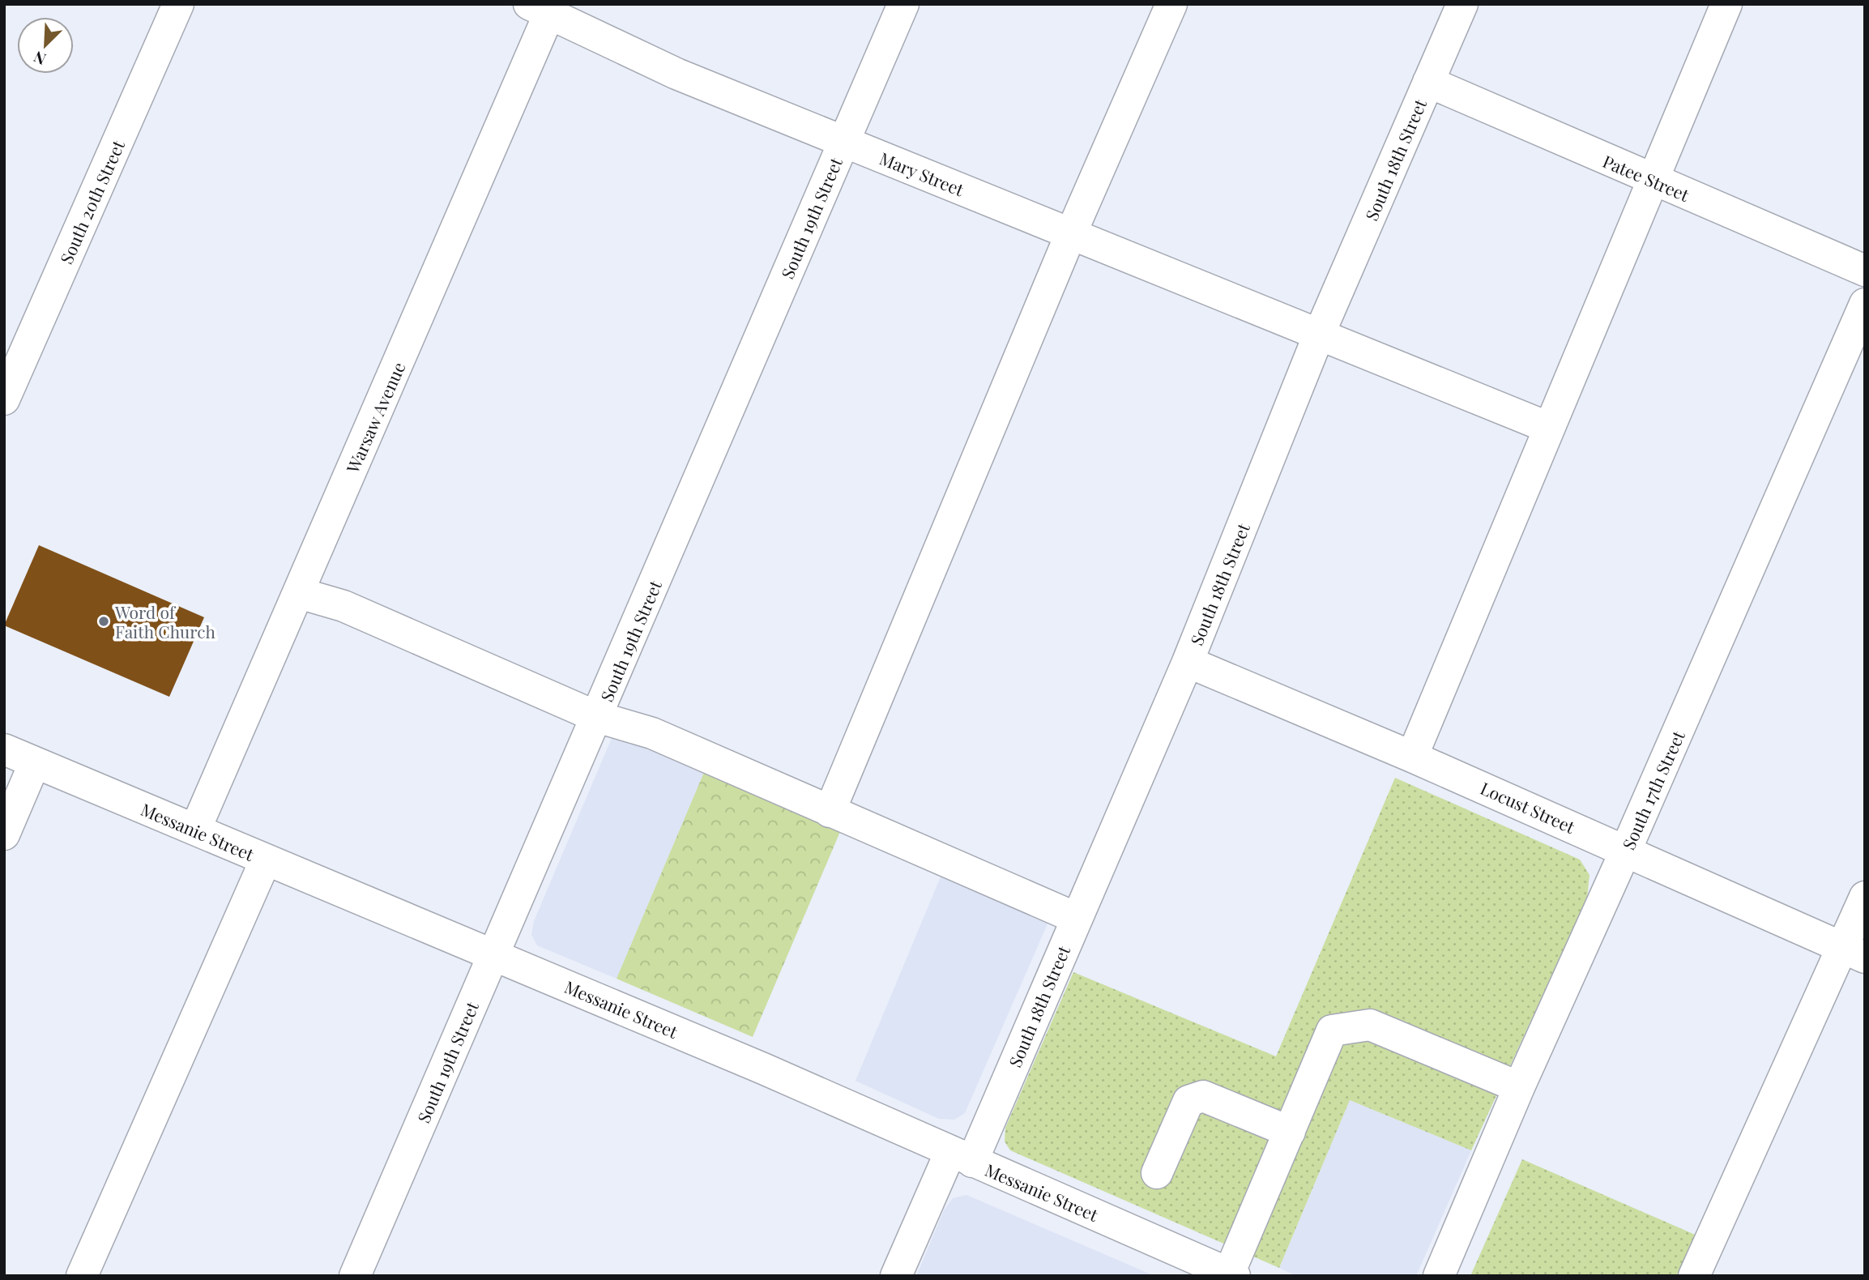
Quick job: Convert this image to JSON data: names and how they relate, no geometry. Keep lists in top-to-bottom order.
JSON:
{
  "streets": {
    "street": [
      "South 18th Street",
      "Mary Street",
      "Patee Street",
      "South 20th Street",
      "South 19th Street",
      "Warsaw Avenue",
      "South 17th Street",
      "Locust Street",
      "Messanie Street"
    ]
  },
  "crossings": [
    ["South 18th Street", "Mary Street"],
    ["South 18th Street", "Patee Street"],
    ["South 18th Street", "Locust Street"],
    ["South 18th Street", "Messanie Street"],
    ["Mary Street", "South 19th Street"],
    ["Mary Street", "Warsaw Avenue"],
    ["South 19th Street", "Messanie Street"],
    ["Warsaw Avenue", "Messanie Street"],
    ["South 17th Street", "Locust Street"]
  ],
  "places": ["Word of Faith Church"],
  "north": "bottom left"
}
